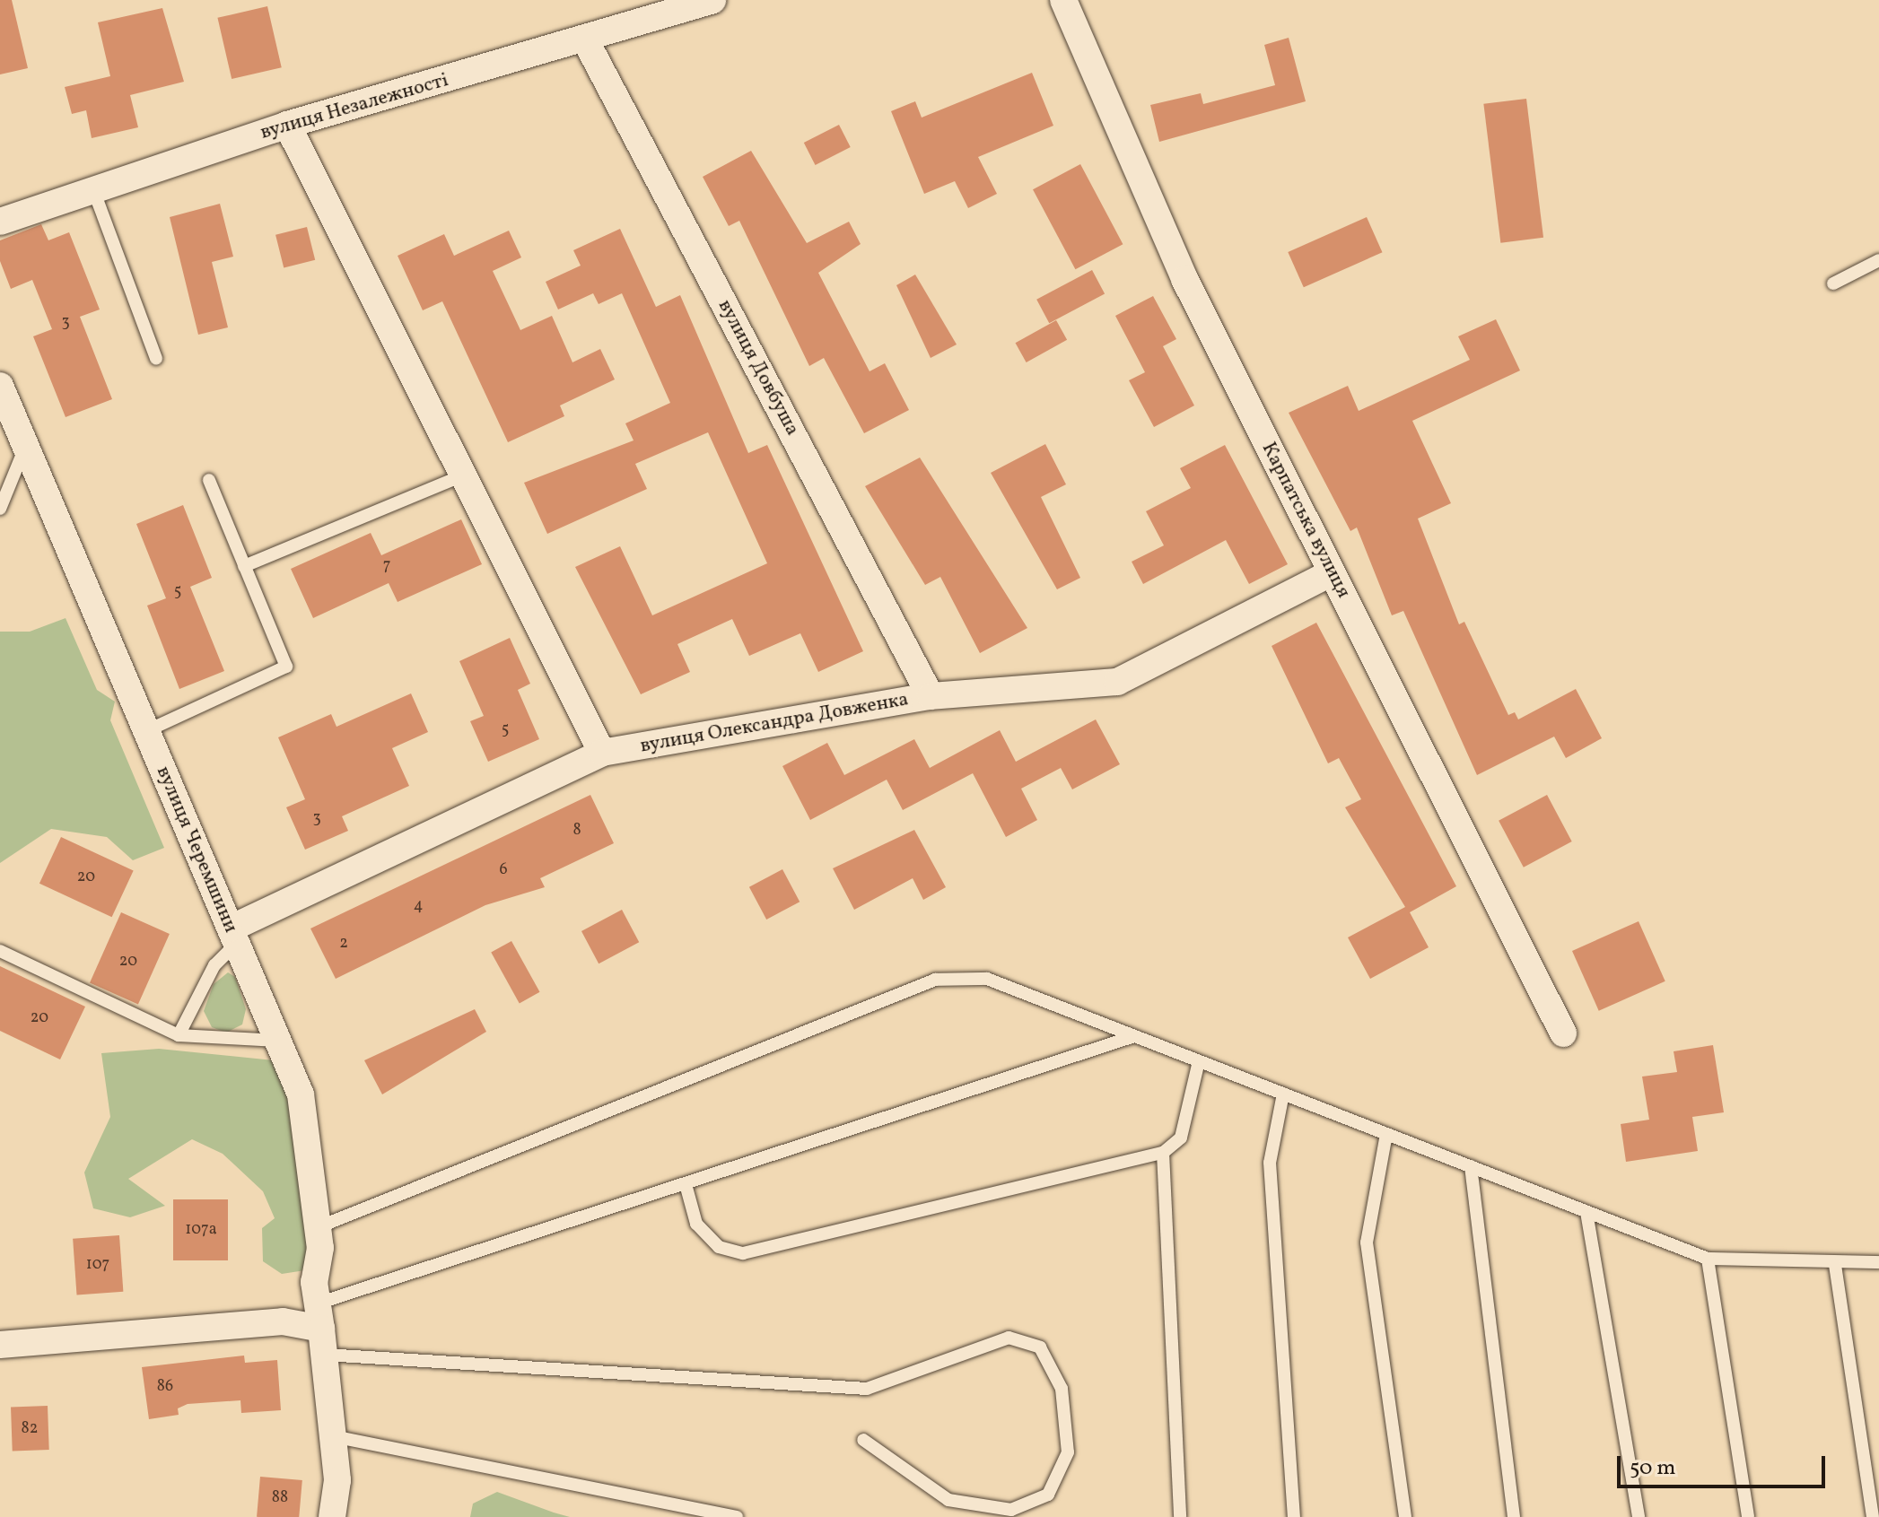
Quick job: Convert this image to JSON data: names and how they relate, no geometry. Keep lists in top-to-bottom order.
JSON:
{
  "streets": {
    "street": [
      "вулиця Незалежності",
      "вулиця Довбуша",
      "Карпатська вулиця",
      "вулиця Олександра Довженка",
      "вулиця Черемшини"
    ]
  },
  "crossings": [
    ["вулиця Незалежності", "вулиця Довбуша"],
    ["вулиця Довбуша", "вулиця Олександра Довженка"],
    ["Карпатська вулиця", "вулиця Олександра Довженка"],
    ["вулиця Олександра Довженка", "вулиця Черемшини"]
  ],
  "house_numbers": [
    "3",
    "7",
    "5",
    "5",
    "3",
    "8",
    "6",
    "20",
    "4",
    "2",
    "20",
    "20",
    "107а",
    "107",
    "86",
    "82",
    "88"
  ],
  "scale_bar": "50 m"
}
